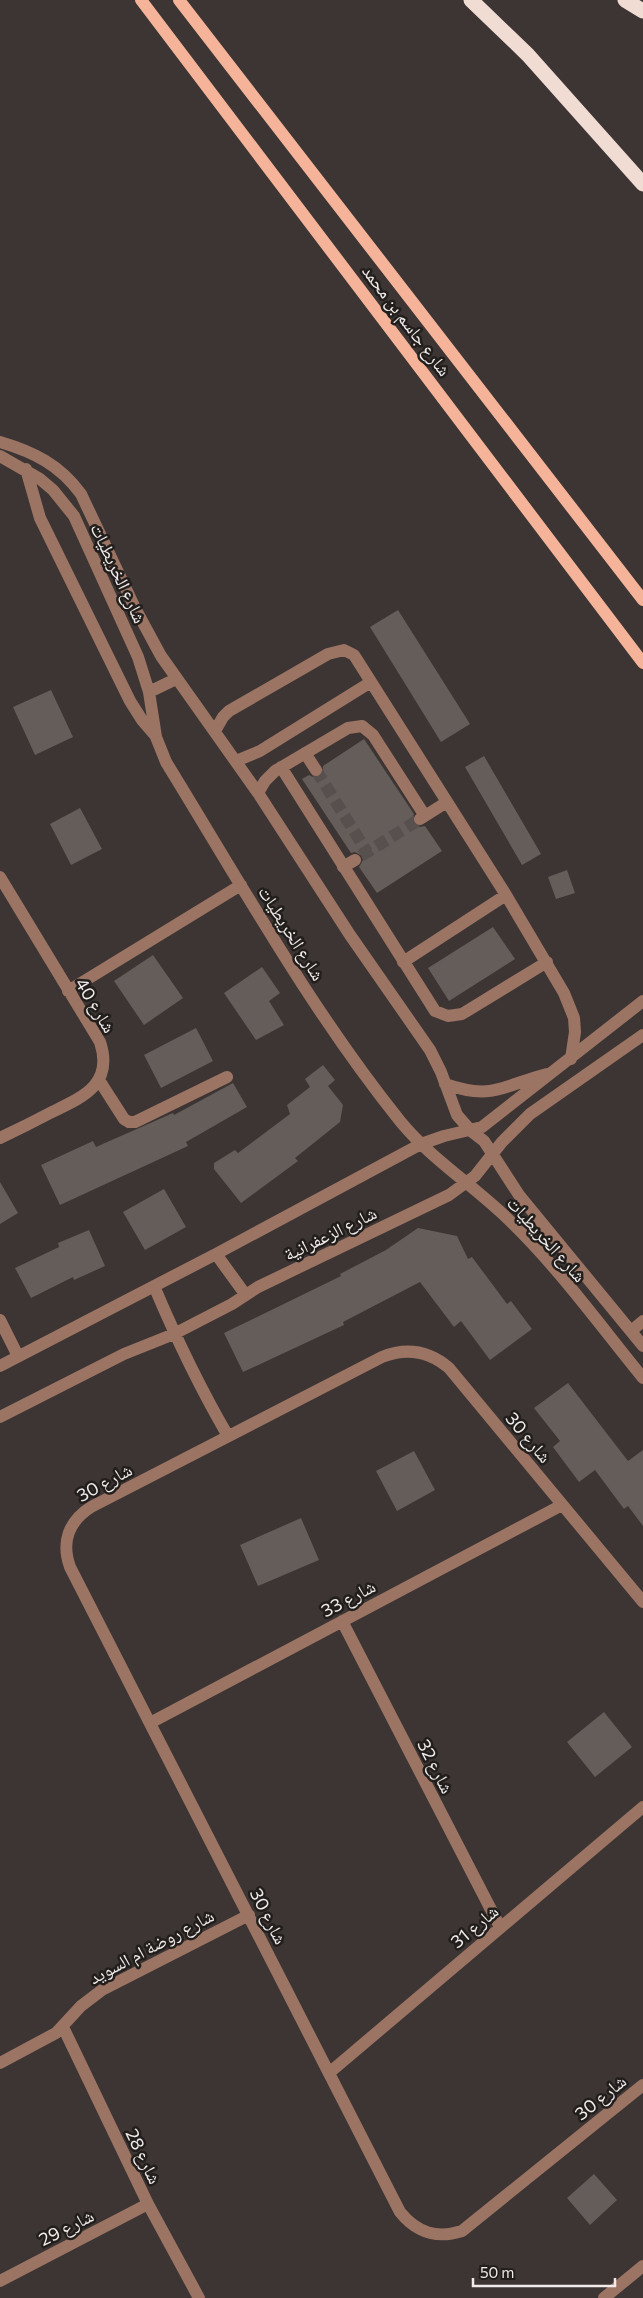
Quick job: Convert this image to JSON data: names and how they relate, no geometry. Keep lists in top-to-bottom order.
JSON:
{
  "streets": {
    "main road": ["شارع جاسم بن محمد"],
    "street": [
      "شارع الخريطيات",
      "شارع 40",
      "شارع الزعفرانية",
      "شارع 30",
      "شارع 33",
      "شارع 32",
      "شارع 31",
      "شارع روضة ام السويد",
      "شارع 28",
      "شارع 29"
    ]
  },
  "crossings": [
    ["شارع الخريطيات", "شارع الزعفرانية"],
    ["شارع 30", "شارع 33"],
    ["شارع 30", "شارع 31"],
    ["شارع 30", "شارع روضة ام السويد"],
    ["شارع 33", "شارع 32"],
    ["شارع 32", "شارع 31"],
    ["شارع روضة ام السويد", "شارع 28"],
    ["شارع 28", "شارع 29"]
  ],
  "scale_bar": "50 m"
}
